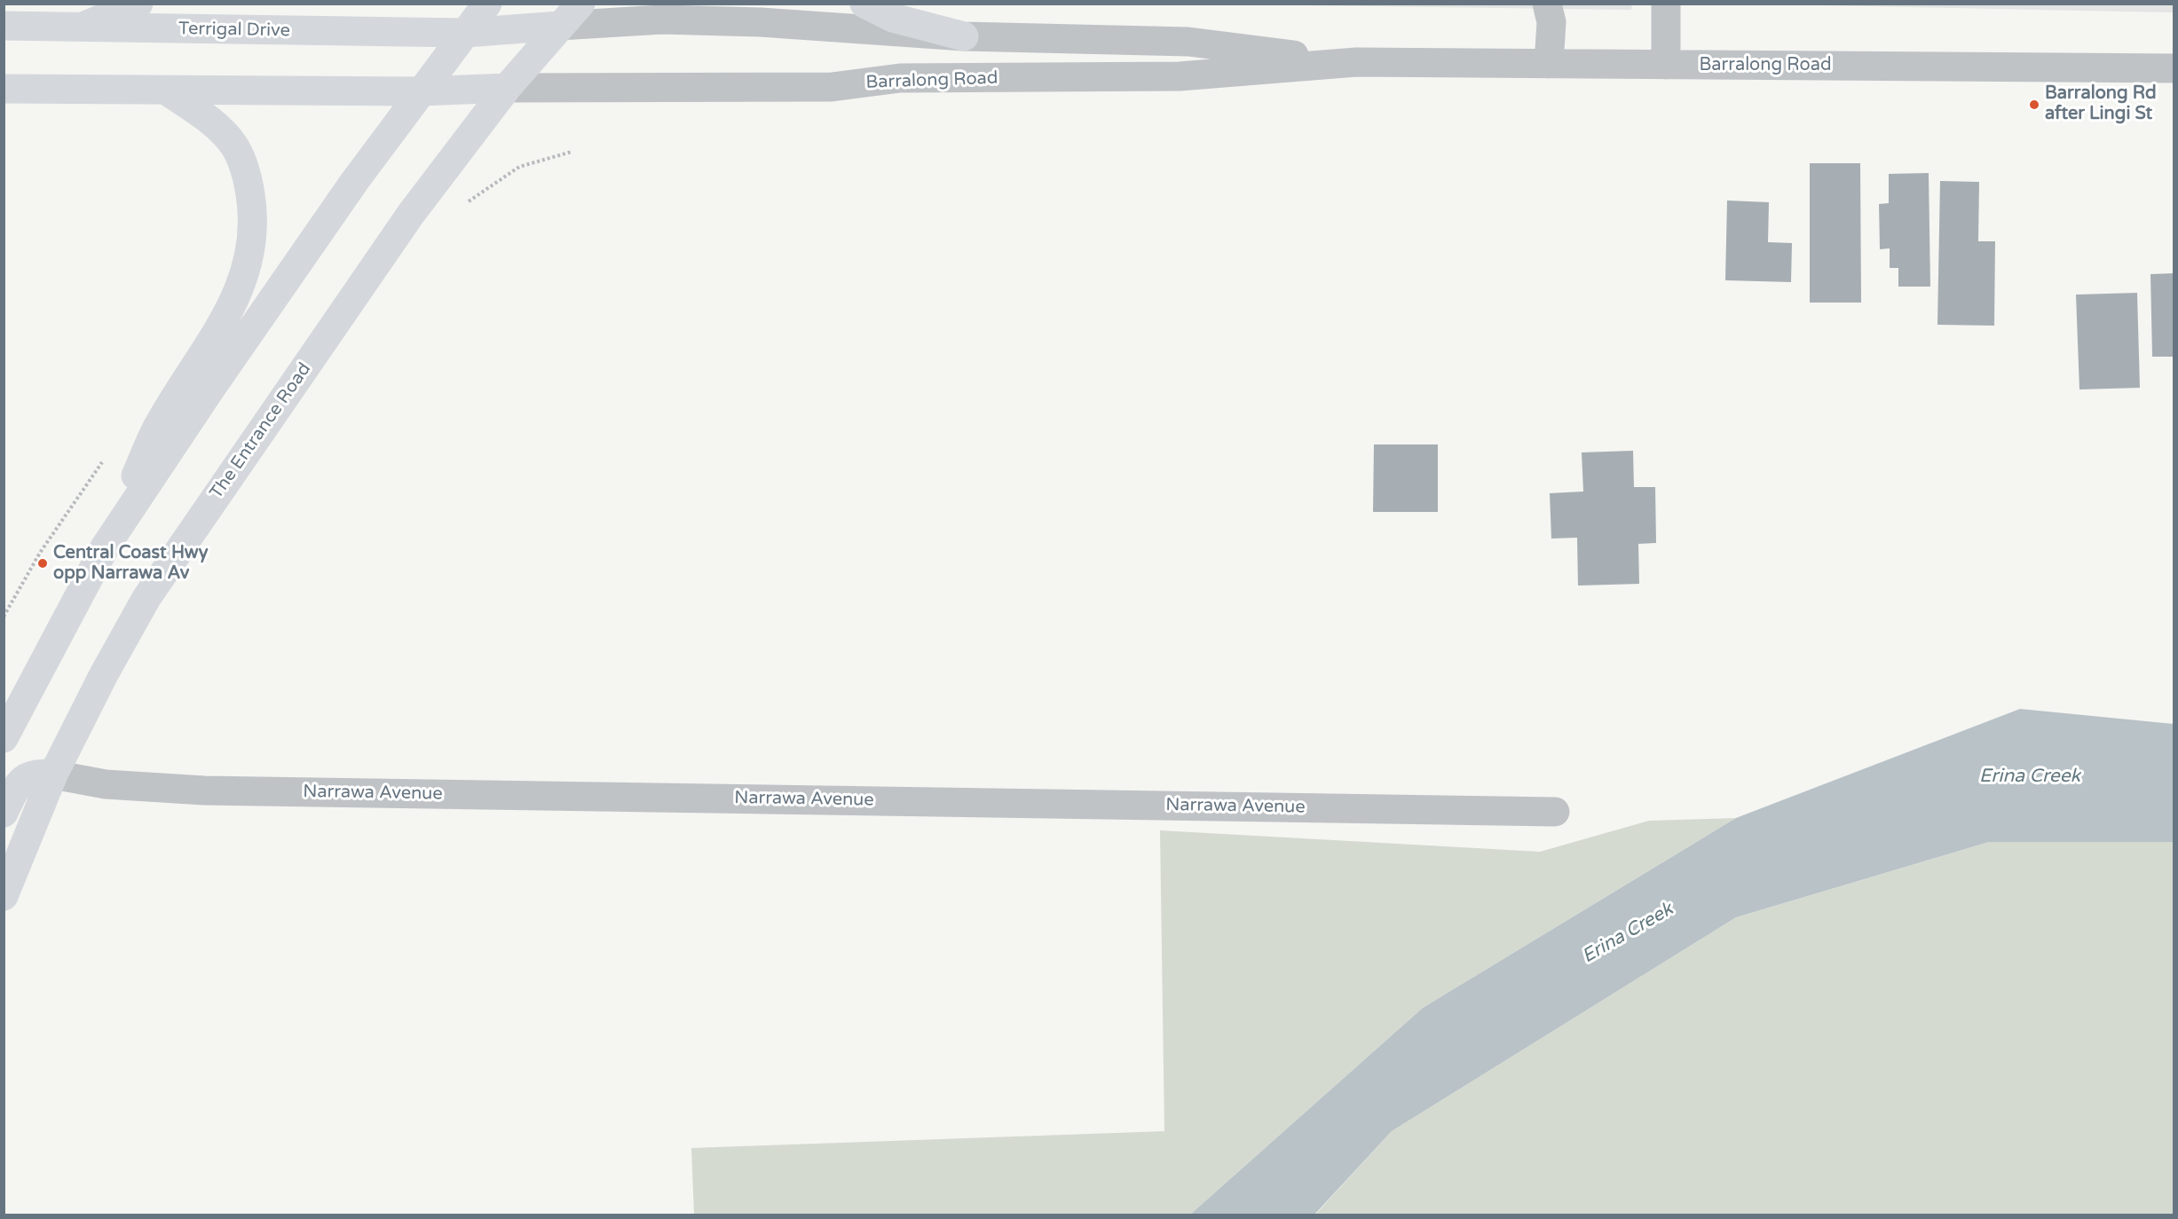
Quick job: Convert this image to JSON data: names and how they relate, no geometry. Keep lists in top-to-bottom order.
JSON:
{
  "streets": {
    "main road": ["Terrigal Drive", "The Entrance Road"],
    "street": ["Barralong Road", "Narrawa Avenue"]
  },
  "crossings": [
    ["Terrigal Drive", "Barralong Road"],
    ["Terrigal Drive", "The Entrance Road"],
    ["Barralong Road", "The Entrance Road"],
    ["The Entrance Road", "Narrawa Avenue"]
  ],
  "water": ["Erina Creek"],
  "places": ["Barralong Rd after Lingi St", "Central Coast Hwy opp Narrawa Av"]
}
